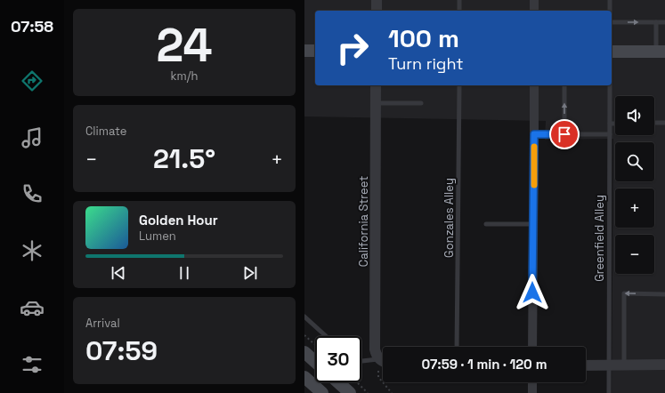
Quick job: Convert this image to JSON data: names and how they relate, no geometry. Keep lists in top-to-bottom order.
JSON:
{
  "streets": {
    "street": ["California Street"],
    "lane": ["Gonzales Alley", "Greenfield Alley"]
  },
  "page": {
    "tabs": "07:58",
    "tile": [
      ["24", "km/h"],
      "Climate",
      ["Arrival", "07:59"]
    ],
    "turn": ["100 m", "Turn right"],
    "map_buttons": ["+", "−"],
    "heat": ["−", "21.5°", "+"],
    "song": ["Golden Hour", "Lumen"],
    "limit": "30",
    "trip": "07:59 · 1 min · 120 m"
  }
}
